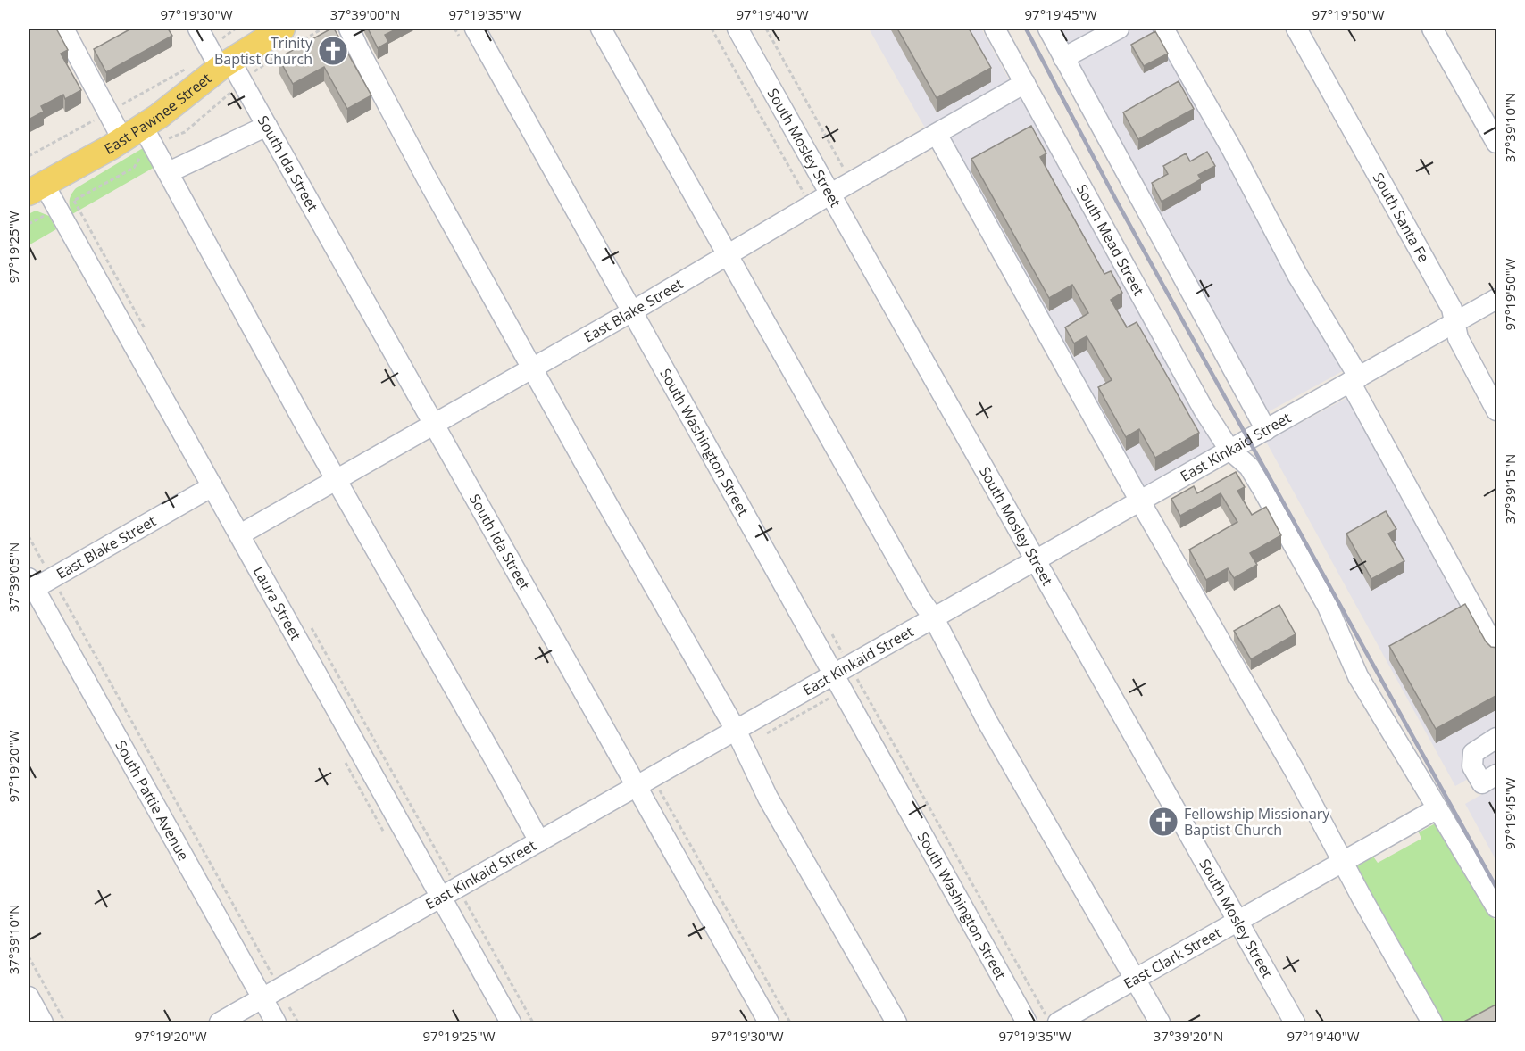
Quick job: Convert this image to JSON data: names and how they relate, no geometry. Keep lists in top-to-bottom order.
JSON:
{
  "streets": {
    "main road": ["East Pawnee Street"],
    "street": [
      "South Mosley Street",
      "South Ida Street",
      "South Santa Fe",
      "South Mead Street",
      "East Blake Street",
      "South Washington Street",
      "East Kinkaid Street",
      "Laura Street",
      "South Pattie Avenue",
      "East Clark Street"
    ]
  },
  "crossings": [
    ["East Pawnee Street", "South Ida Street"],
    ["East Pawnee Street", "Laura Street"],
    ["South Mosley Street", "East Blake Street"],
    ["South Mosley Street", "East Kinkaid Street"],
    ["South Mosley Street", "East Clark Street"],
    ["South Ida Street", "East Blake Street"],
    ["South Ida Street", "East Kinkaid Street"],
    ["South Santa Fe", "East Kinkaid Street"],
    ["South Mead Street", "East Blake Street"],
    ["South Mead Street", "East Kinkaid Street"],
    ["South Mead Street", "East Clark Street"],
    ["East Blake Street", "South Washington Street"],
    ["East Blake Street", "Laura Street"],
    ["East Blake Street", "South Pattie Avenue"],
    ["South Washington Street", "East Kinkaid Street"],
    ["East Kinkaid Street", "Laura Street"],
    ["East Kinkaid Street", "South Pattie Avenue"]
  ],
  "places": {
    "church": ["Trinity Baptist Church", "Fellowship Missionary Baptist Church"]
  },
  "coordinates": [
    "97°19'30\"W",
    "37°39'00\"N",
    "97°19'35\"W",
    "97°19'40\"W",
    "97°19'45\"W",
    "97°19'50\"W",
    "37°39'10\"N",
    "97°19'25\"W",
    "37°39'15\"N",
    "37°39'05\"N",
    "97°19'20\"W",
    "37°39'20\"N"
  ]
}
